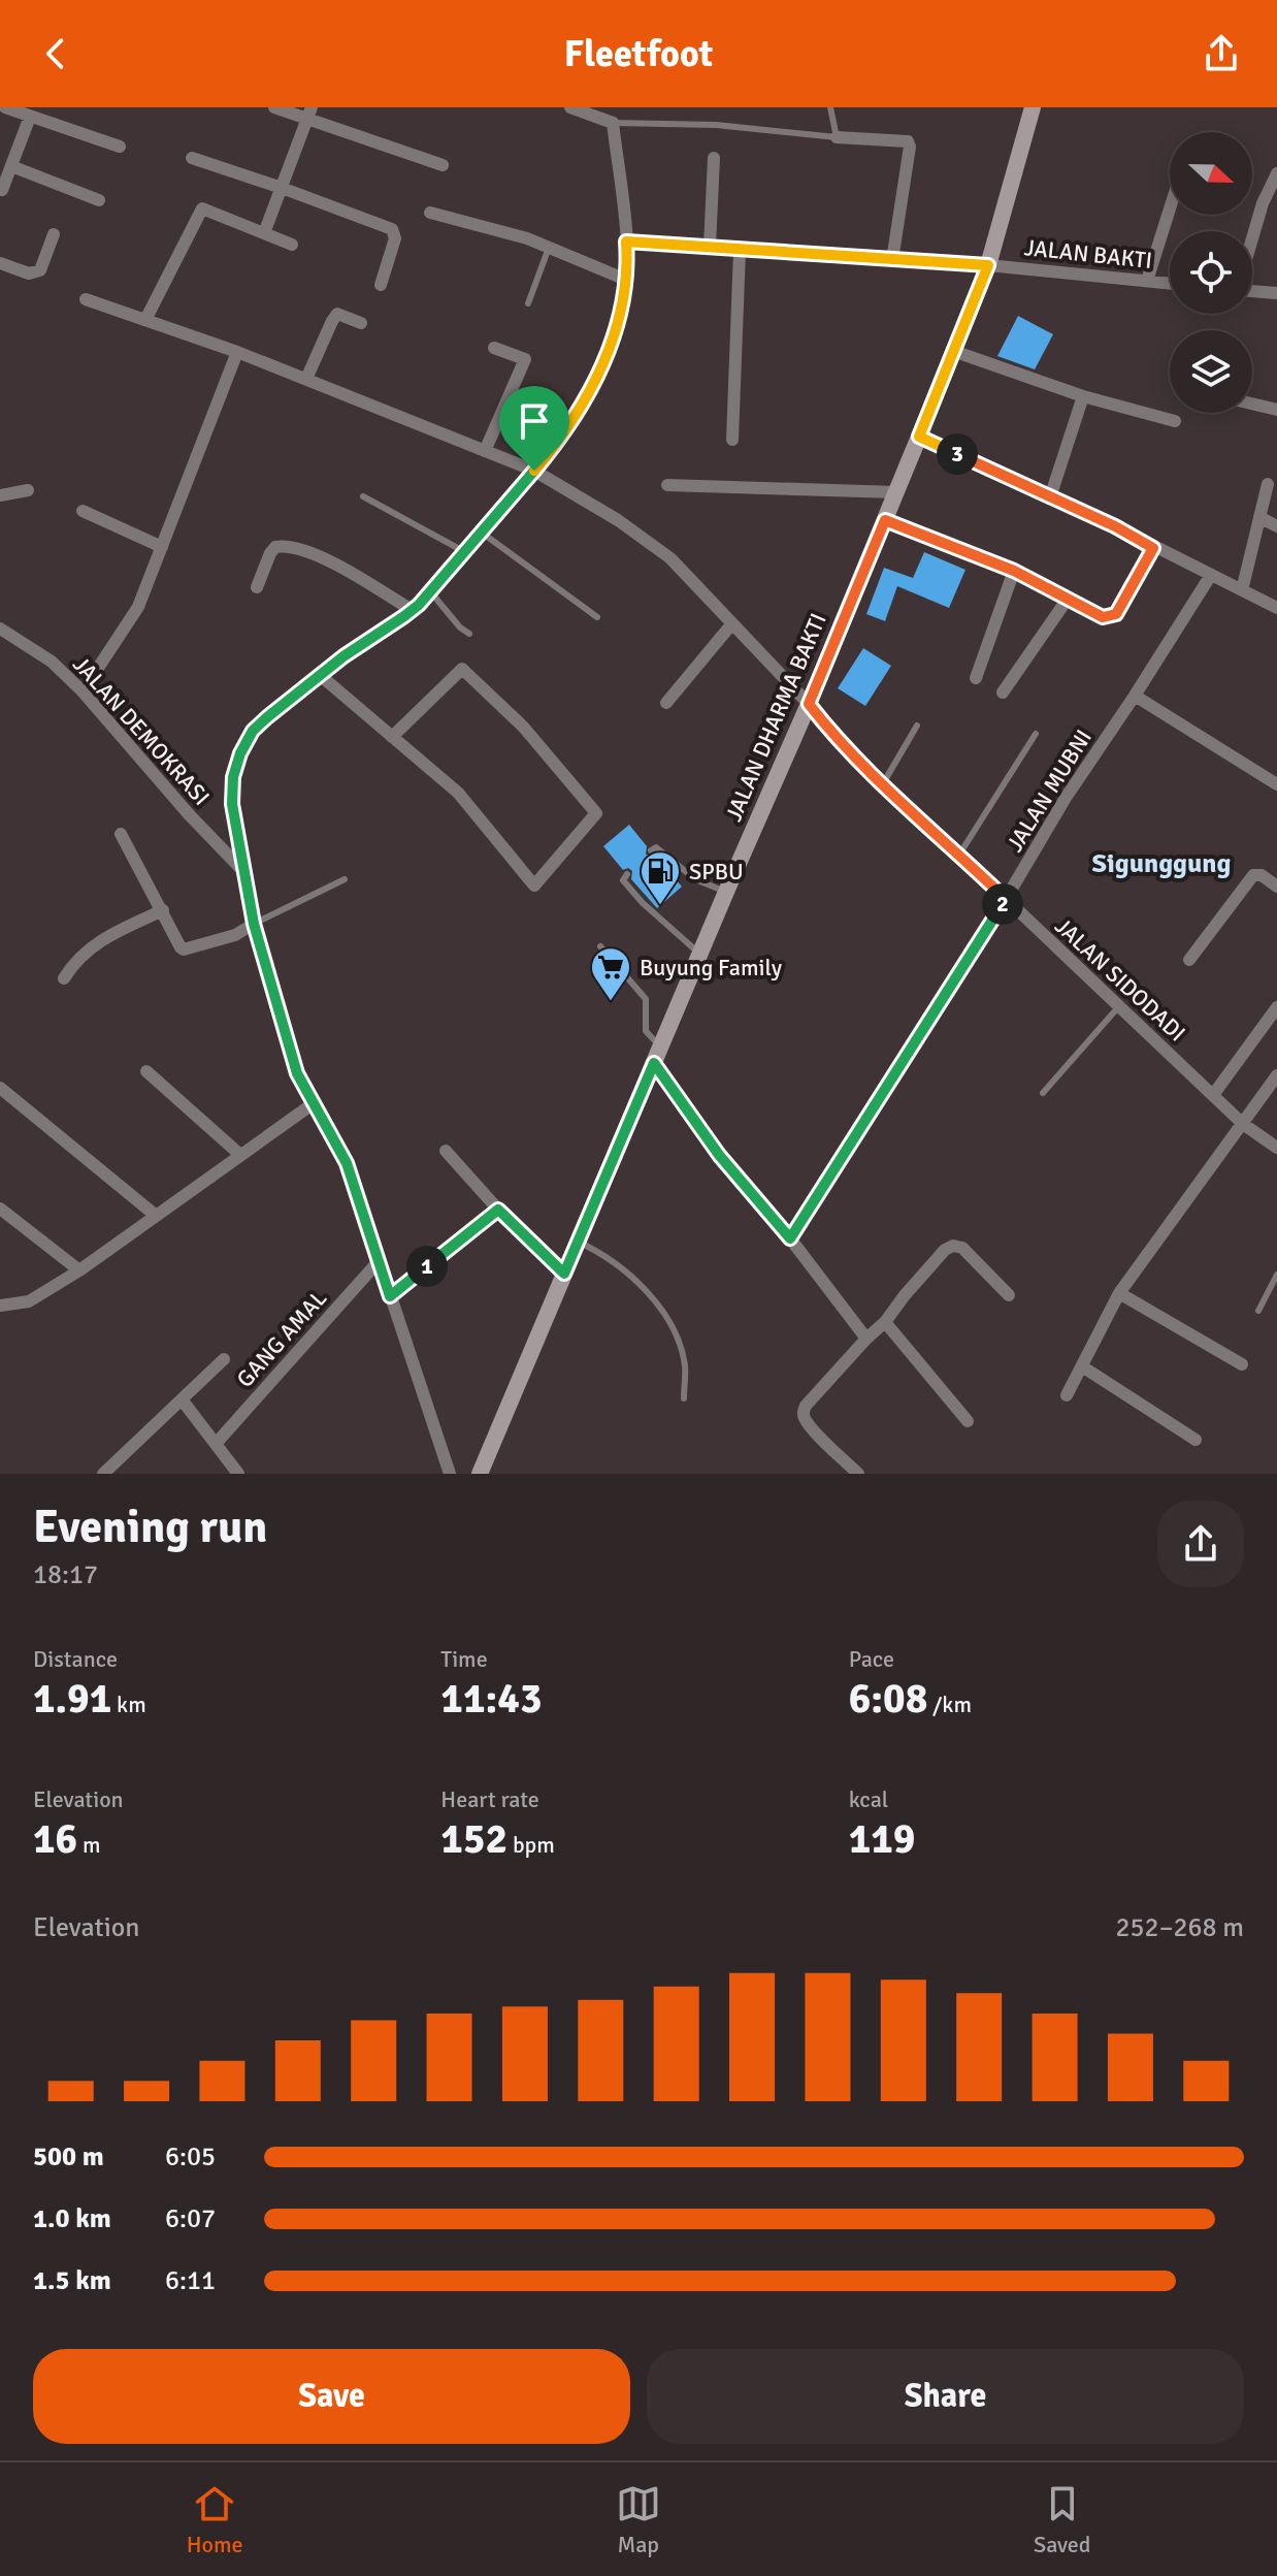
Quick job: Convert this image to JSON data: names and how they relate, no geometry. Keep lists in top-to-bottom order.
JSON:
{
  "streets": {
    "main road": ["JALAN DHARMA BAKTI"],
    "street": [
      "JALAN BAKTI",
      "JALAN DEMOKRASI",
      "JALAN MUBNI",
      "JALAN SIDODADI",
      "GANG AMAL"
    ]
  },
  "crossings": [
    ["JALAN BAKTI", "JALAN DHARMA BAKTI"],
    ["JALAN DHARMA BAKTI", "JALAN SIDODADI"],
    ["JALAN MUBNI", "JALAN SIDODADI"]
  ],
  "districts": ["Sigunggung"],
  "places": {
    "fuel station": ["SPBU"],
    "supermarket": ["Buyung Family"]
  },
  "north": "right",
  "page": {
    "header": "Fleetfoot",
    "pins": ["3", "2", "1"],
    "heading": ["Evening run", "18:17"],
    "stats": [
      ["Distance", "1.91 km"],
      ["Time", "11:43"],
      ["Pace", "6:08 /km"],
      ["Elevation", "16 m"],
      ["Heart rate", "152 bpm"],
      ["kcal", "119"]
    ],
    "chart": ["Elevation", "252–268 m"],
    "list": [
      {
        "name": "500 m",
        "note": "6:05"
      },
      {
        "name": "1.0 km",
        "note": "6:07"
      },
      {
        "name": "1.5 km",
        "note": "6:11"
      }
    ],
    "buttons": ["Save", "Share"],
    "tabs": ["Home", "Map", "Saved"]
  }
}
